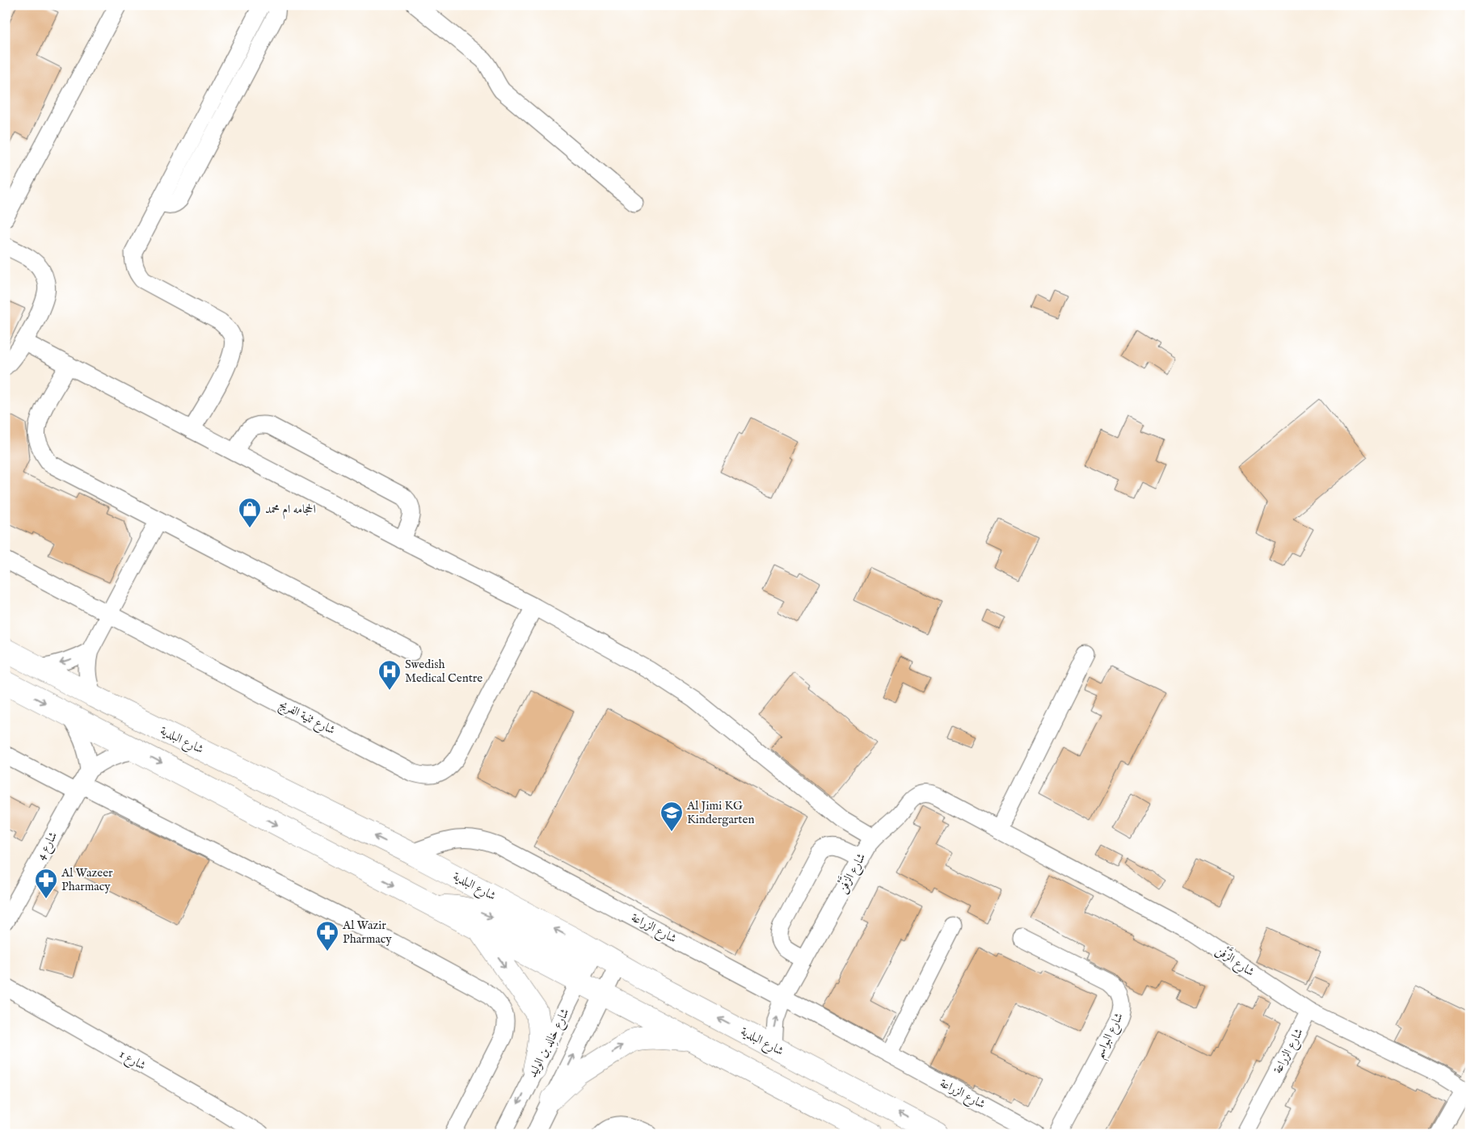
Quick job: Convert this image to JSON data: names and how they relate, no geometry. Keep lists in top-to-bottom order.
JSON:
{
  "streets": {
    "main road": ["شارع البلدية"],
    "street": [
      "شارع ثنية الفريج",
      "شارع 4",
      "شارع الزَّفْن",
      "شارع الزراعة",
      "شارع البواسم",
      "شارع خالِد بن الوليد",
      "شارع 1"
    ]
  },
  "crossings": [
    ["شارع البلدية", "شارع الزَّفْن"],
    ["شارع البلدية", "شارع الزراعة"],
    ["شارع البلدية", "شارع خالِد بن الوليد"],
    ["شارع الزَّفْن", "شارع الزراعة"]
  ],
  "places": {
    "shop": ["الحجامه ام محمد"],
    "hospital": ["Swedish Medical Centre"],
    "school or university": ["Al Jimi KG Kindergarten"],
    "pharmacy": ["Al Wazeer Pharmacy", "Al Wazir Pharmacy"]
  }
}
